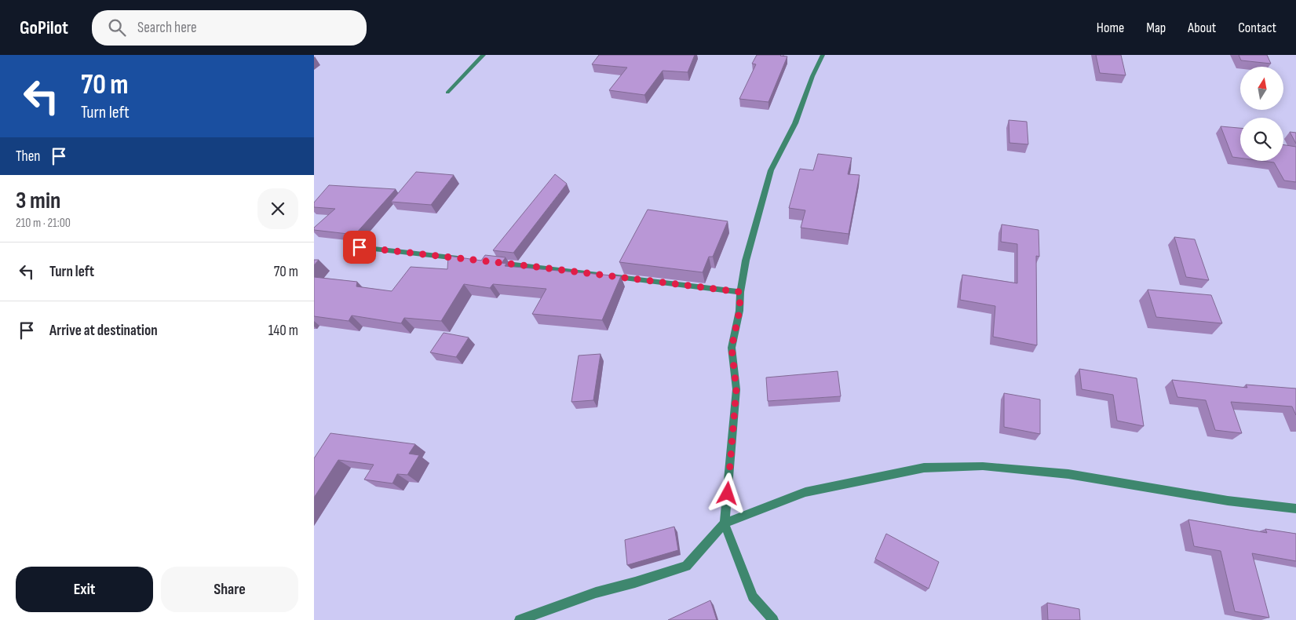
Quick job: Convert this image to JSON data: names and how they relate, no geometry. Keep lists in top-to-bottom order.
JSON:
{
  "north": "top",
  "page": {
    "header": "GoPilot",
    "search": "Search here",
    "nav": [
      "Home",
      "Map",
      "About",
      "Contact"
    ],
    "turn": ["70 m", "Turn left"],
    "then": "Then",
    "heading": ["3 min", "210 m · 21:00"],
    "list": [
      {
        "name": "Turn left",
        "value": "70 m"
      },
      {
        "name": "Arrive at destination",
        "value": "140 m"
      }
    ],
    "buttons": ["Exit", "Share"]
  }
}
